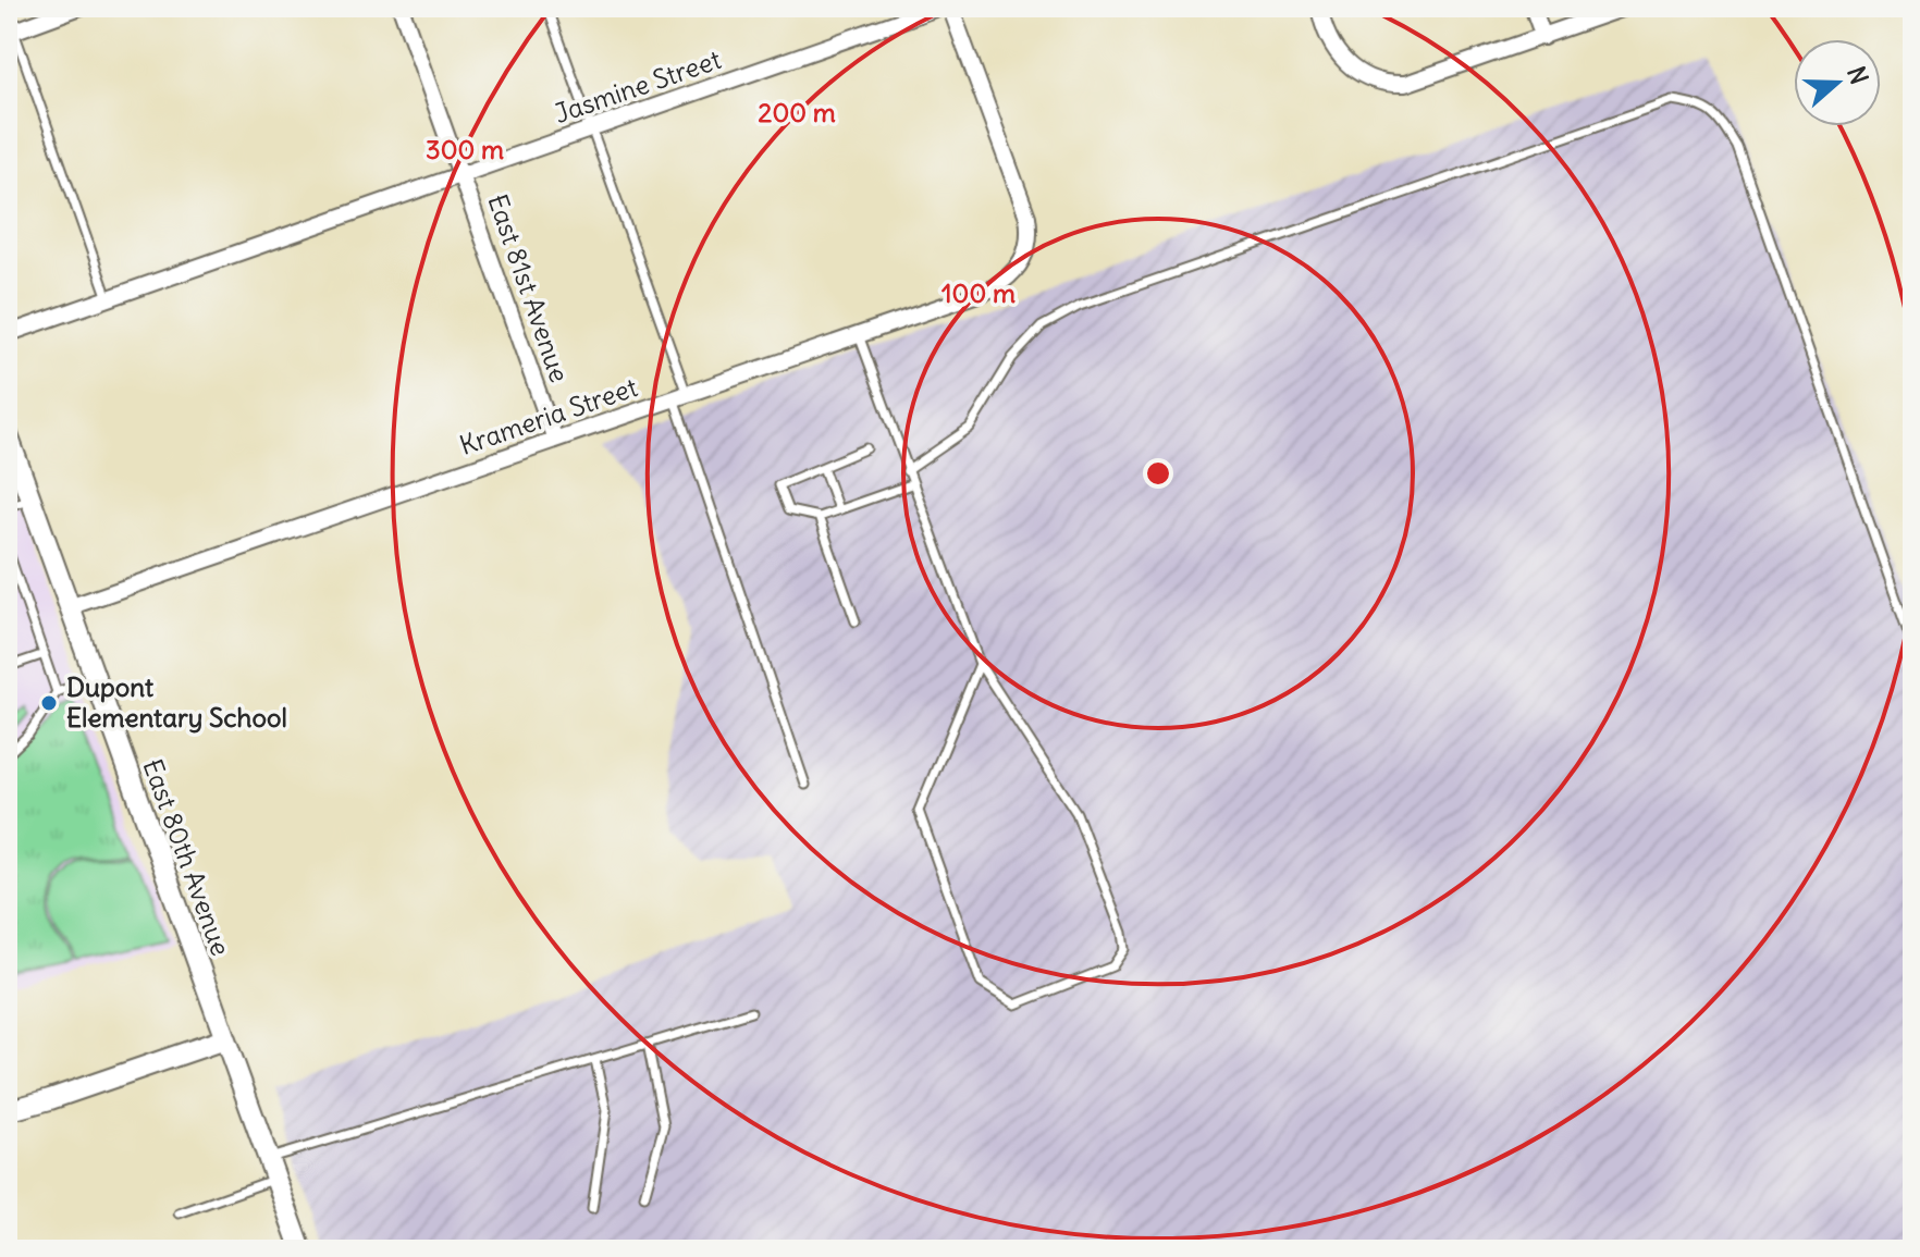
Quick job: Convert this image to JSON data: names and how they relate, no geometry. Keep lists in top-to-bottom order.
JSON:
{
  "streets": {
    "street": [
      "Jasmine Street",
      "East 81st Avenue",
      "Krameria Street",
      "East 80th Avenue"
    ]
  },
  "crossings": [
    ["Jasmine Street", "East 81st Avenue"],
    ["East 81st Avenue", "Krameria Street"],
    ["Krameria Street", "East 80th Avenue"]
  ],
  "places": ["Dupont Elementary School"],
  "north": "right",
  "rings": ["200 m", "300 m", "100 m"]
}
